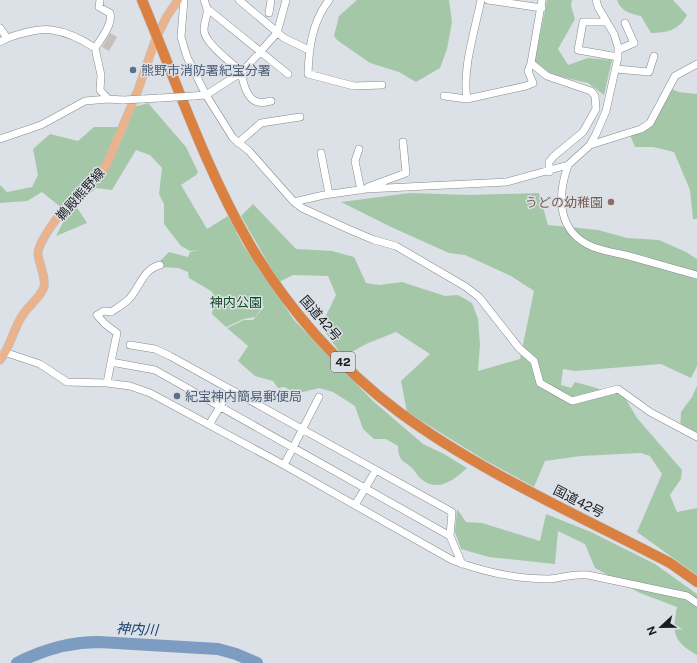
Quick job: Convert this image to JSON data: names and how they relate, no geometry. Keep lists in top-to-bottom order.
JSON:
{
  "streets": {
    "highway": ["国道42号", "42"],
    "main road": ["鵜殿熊野線"]
  },
  "crossings": [
    ["鵜殿熊野線", "国道42号"]
  ],
  "water": ["神内川"],
  "parks": ["神内公園"],
  "places": ["熊野市消防署紀宝分署", "うどの幼稚園", "紀宝神内簡易郵便局"],
  "north": "left"
}
